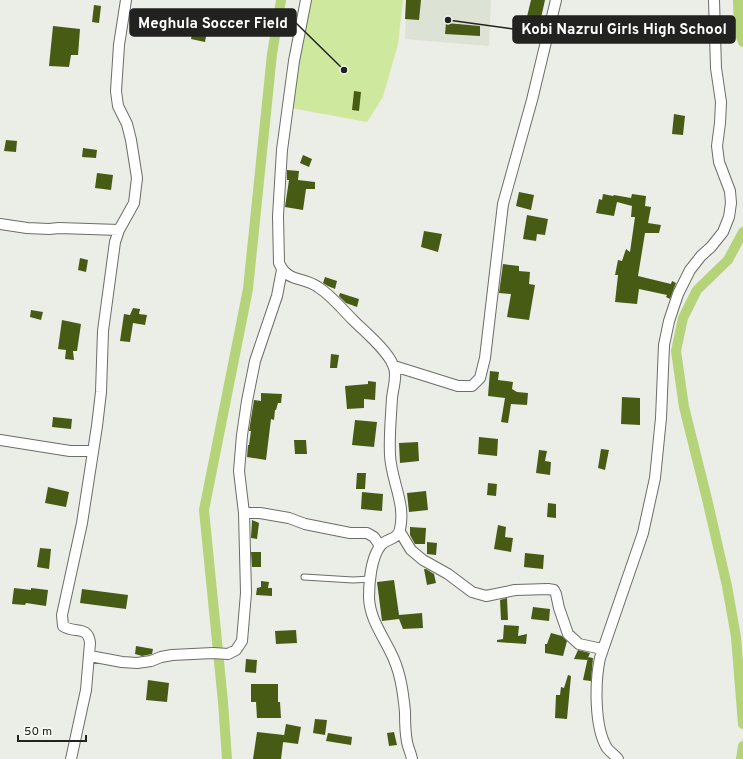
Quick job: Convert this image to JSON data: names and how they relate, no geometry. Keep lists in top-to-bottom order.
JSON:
{
  "places": ["Kobi Nazrul Girls High School", "Meghula Soccer Field"],
  "scale_bar": "50 m"
}
